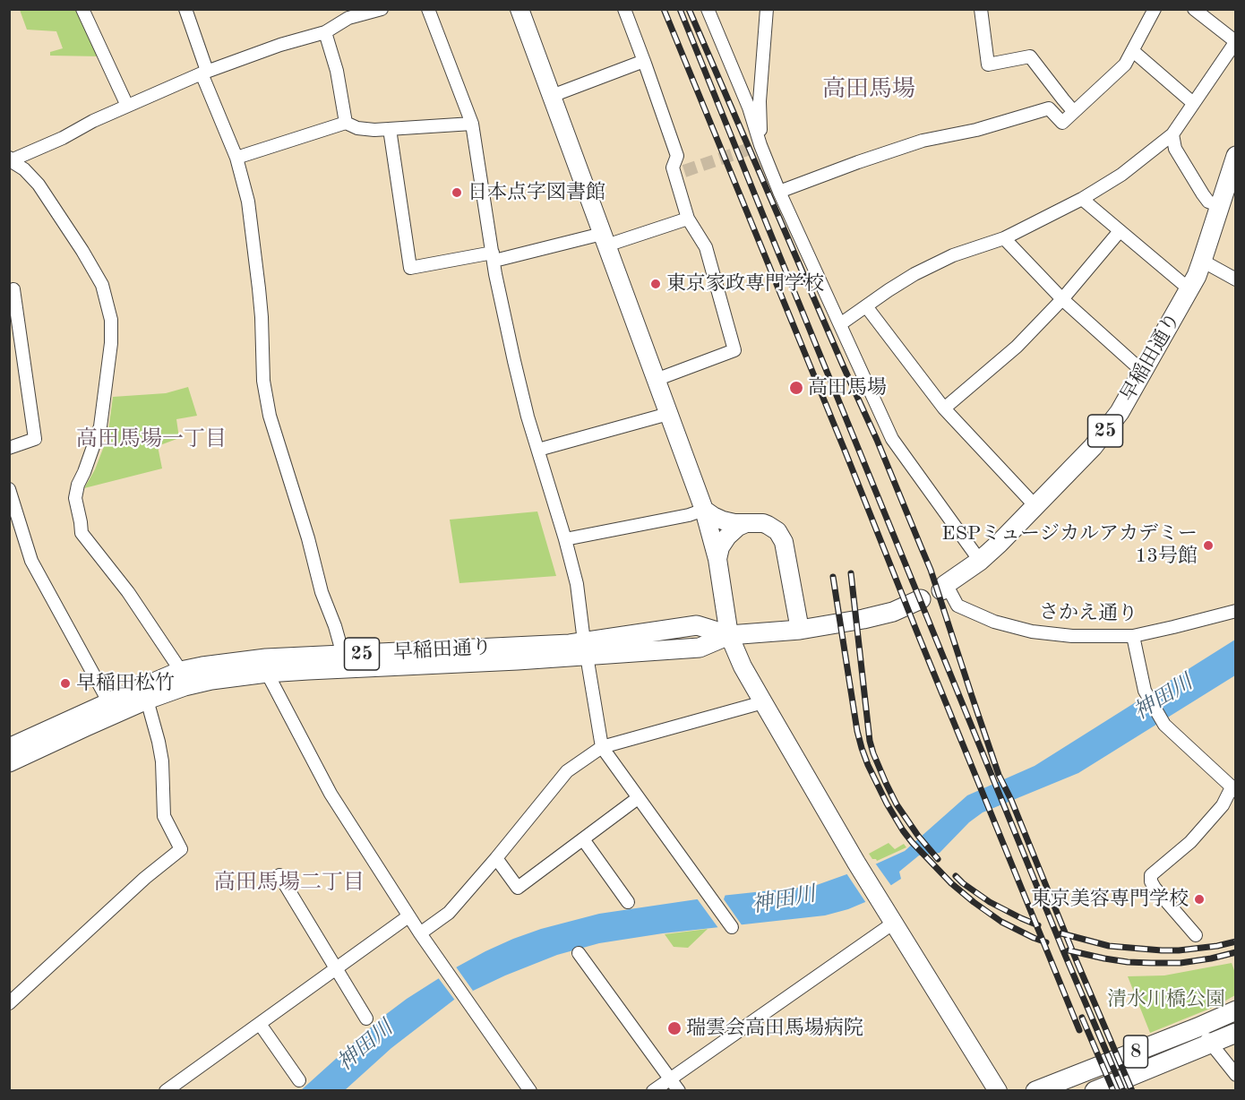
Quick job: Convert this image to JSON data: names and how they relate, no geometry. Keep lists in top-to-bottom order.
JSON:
{
  "streets": {
    "main road": ["早稲田通り", "25", "8"],
    "street": ["さかえ通り"]
  },
  "crossings": [
    ["早稲田通り", "さかえ通り"]
  ],
  "districts": ["高田馬場", "高田馬場一丁目", "高田馬場二丁目"],
  "water": ["神田川"],
  "parks": ["清水川橋公園"],
  "places": [
    "日本点字図書館",
    "東京家政専門学校",
    "高田馬場",
    "ESPミュージカルアカデミー 13号館",
    "早稲田松竹",
    "東京美容専門学校",
    "瑞雲会高田馬場病院"
  ]
}
